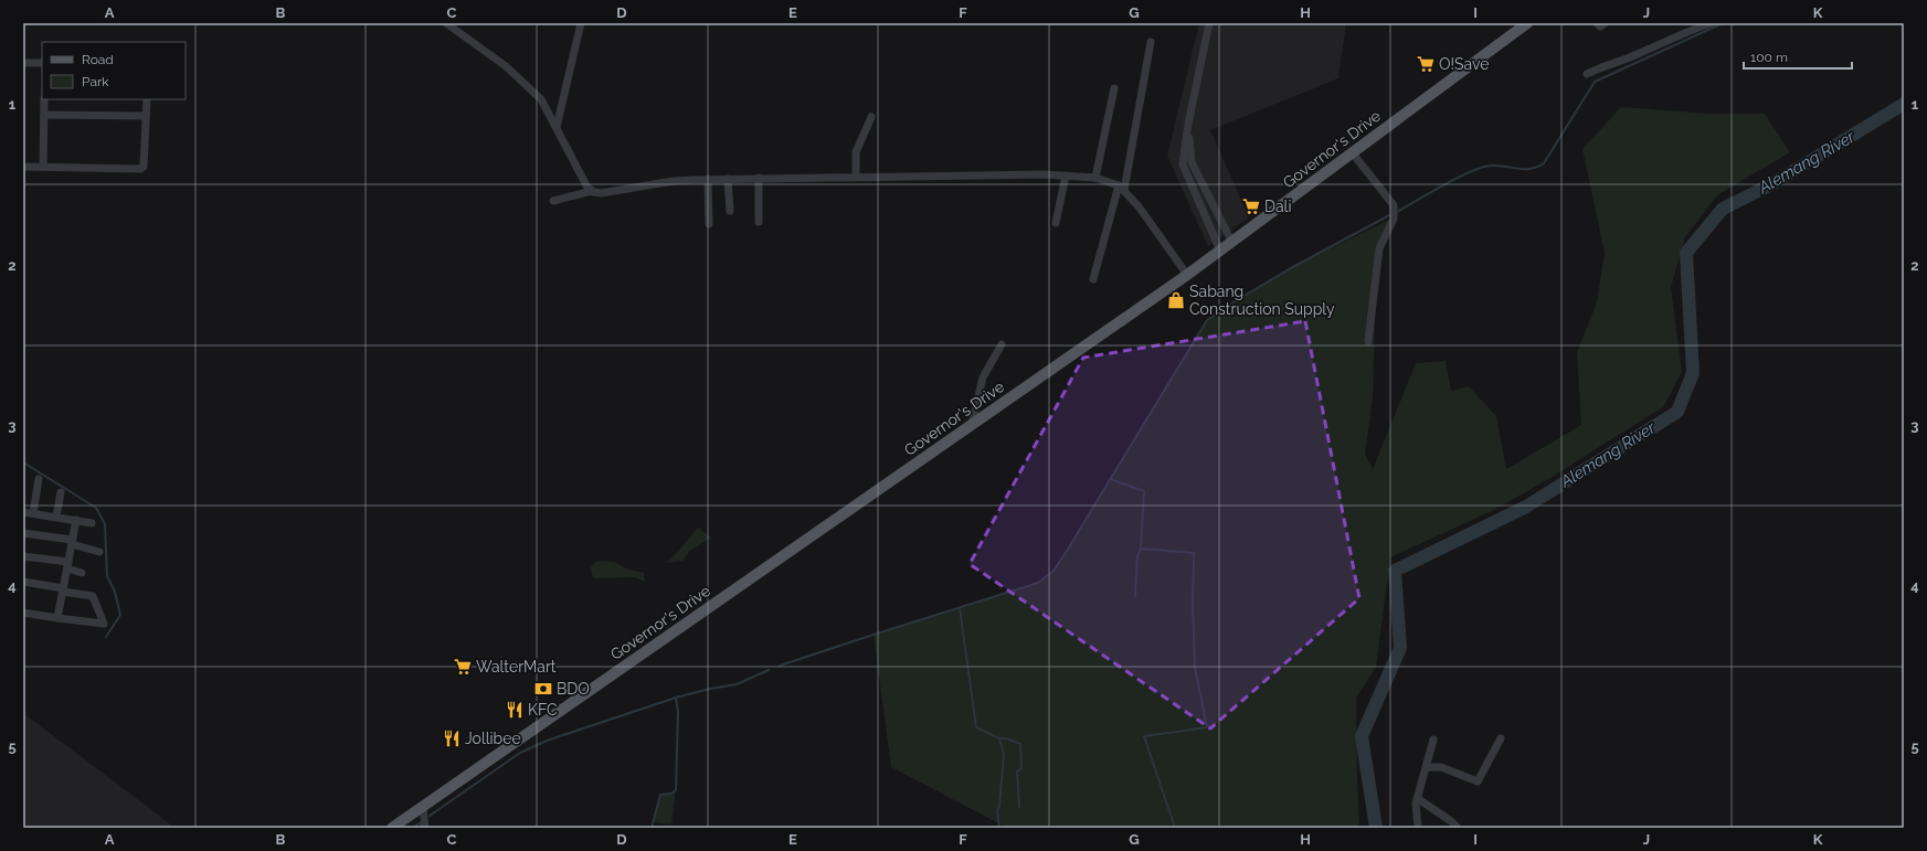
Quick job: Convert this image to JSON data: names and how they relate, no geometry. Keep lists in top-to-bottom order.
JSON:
{
  "streets": {
    "main road": ["Governor's Drive"]
  },
  "water": ["Alemang River"],
  "places": {
    "supermarket": ["O!Save", "Dali", "WalterMart"],
    "shop": ["Sabang Construction Supply"],
    "bank": ["BDO"],
    "restaurant": ["KFC", "Jollibee"]
  },
  "legend": ["Road", "Park"],
  "scale_bar": "100 m",
  "grid": {
    "columns": [
      "A",
      "B",
      "C",
      "D",
      "E",
      "F",
      "G",
      "H",
      "I",
      "J",
      "K"
    ],
    "rows": [
      "1",
      "2",
      "3",
      "4",
      "5"
    ]
  }
}
